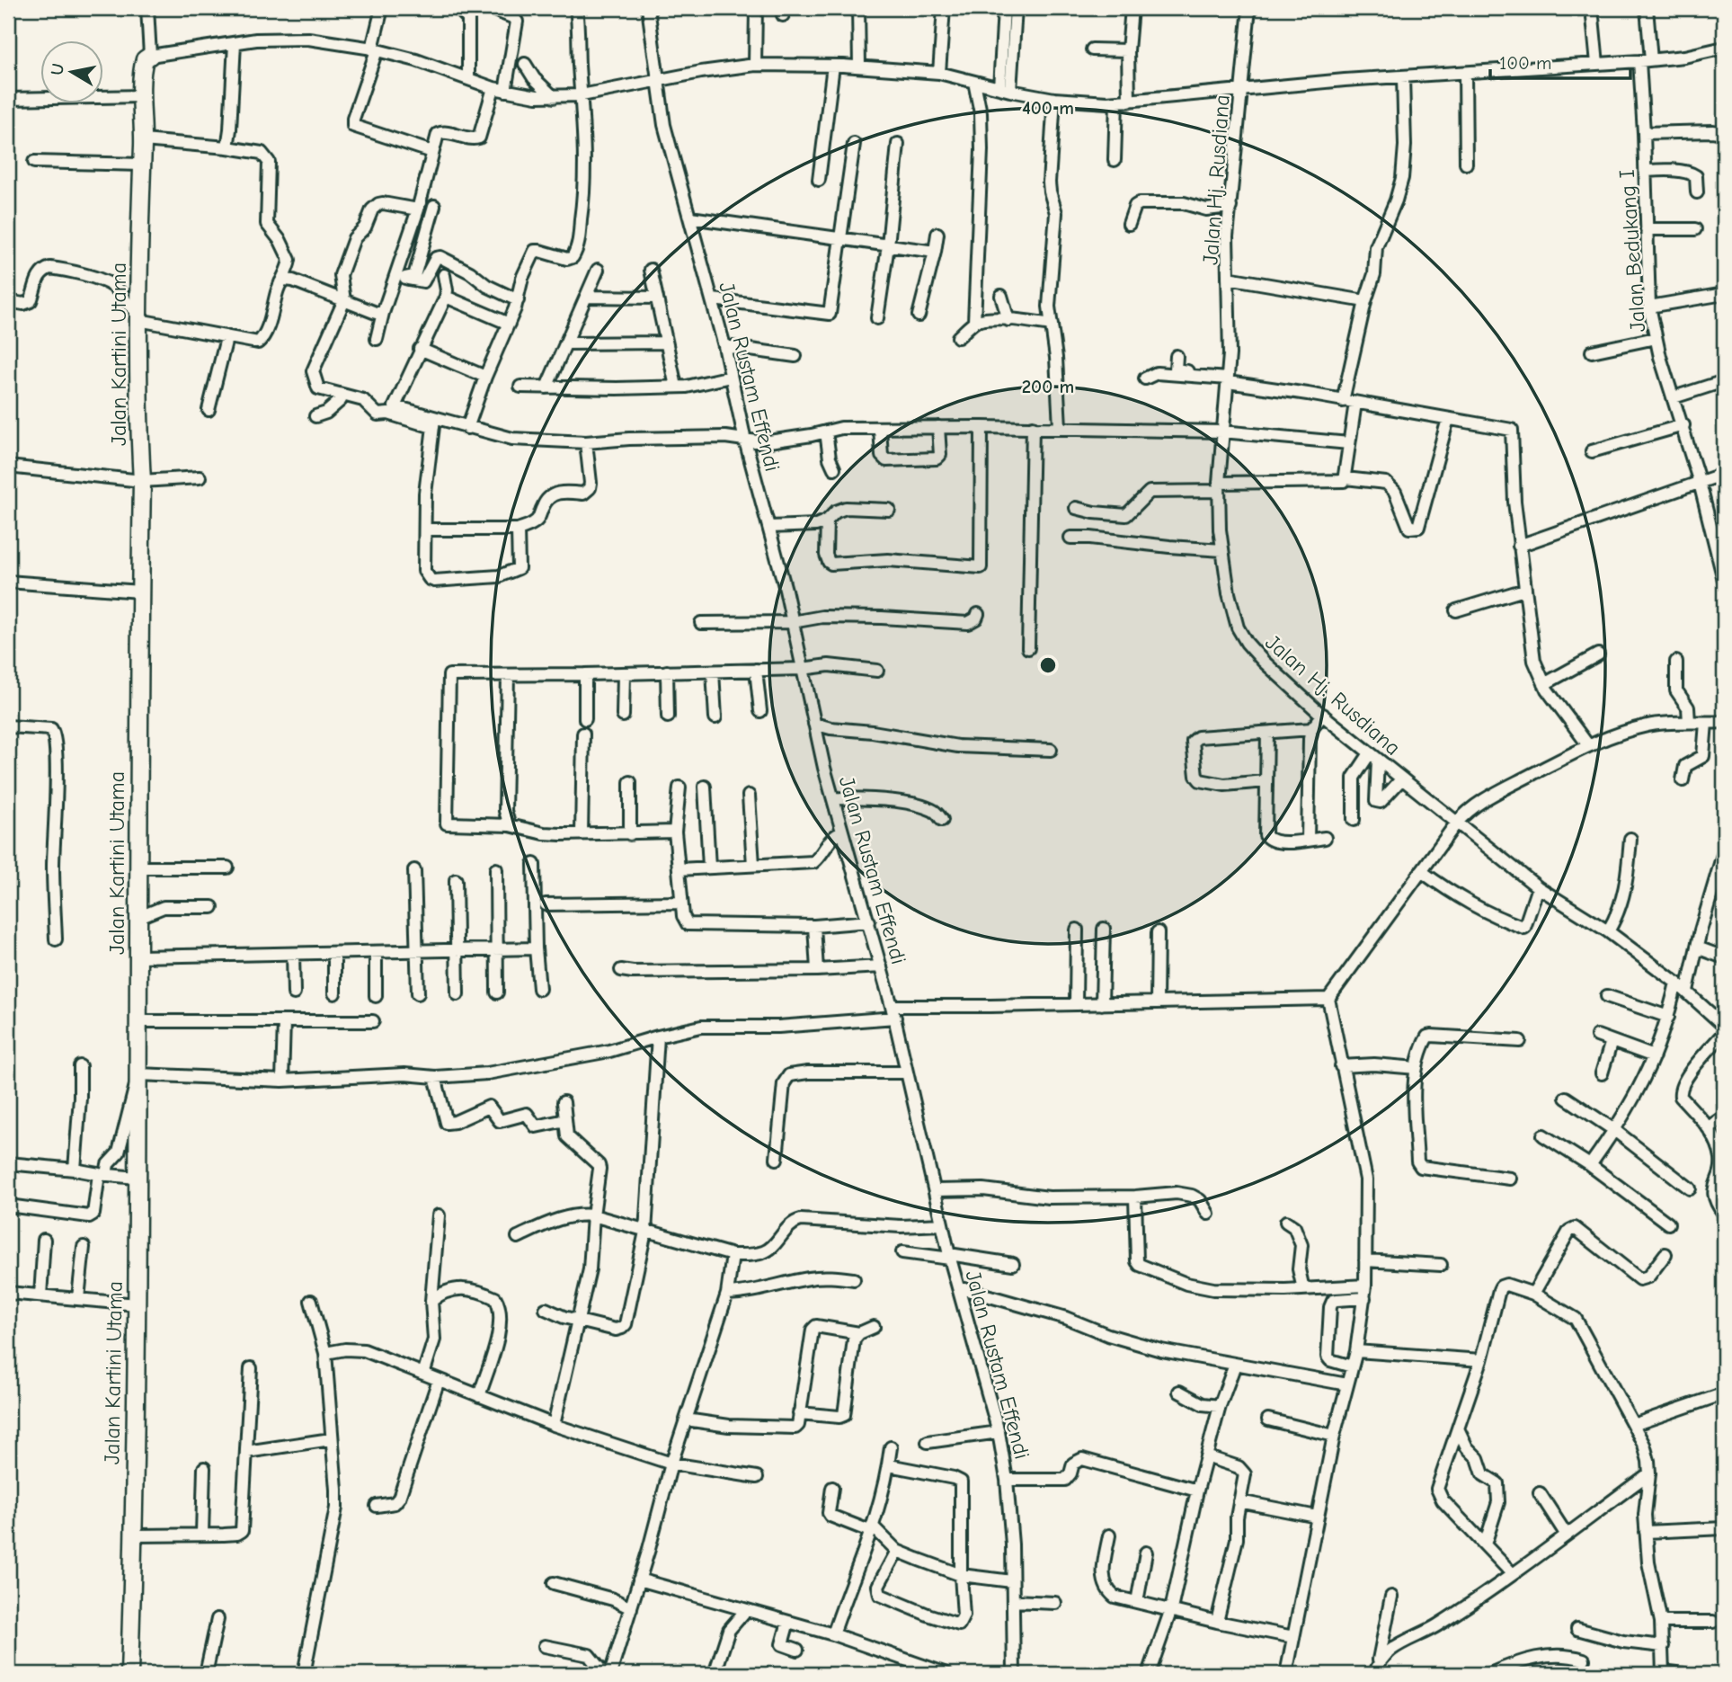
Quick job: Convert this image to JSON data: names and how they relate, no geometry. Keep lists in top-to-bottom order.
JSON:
{
  "streets": {
    "street": [
      "Jalan Hj. Rusdiana",
      "Jalan Bedukang I",
      "Jalan Kartini Utama",
      "Jalan Rustam Effendi"
    ]
  },
  "scale_bar": "100 m",
  "north": "left",
  "rings": ["400 m", "200 m"]
}
